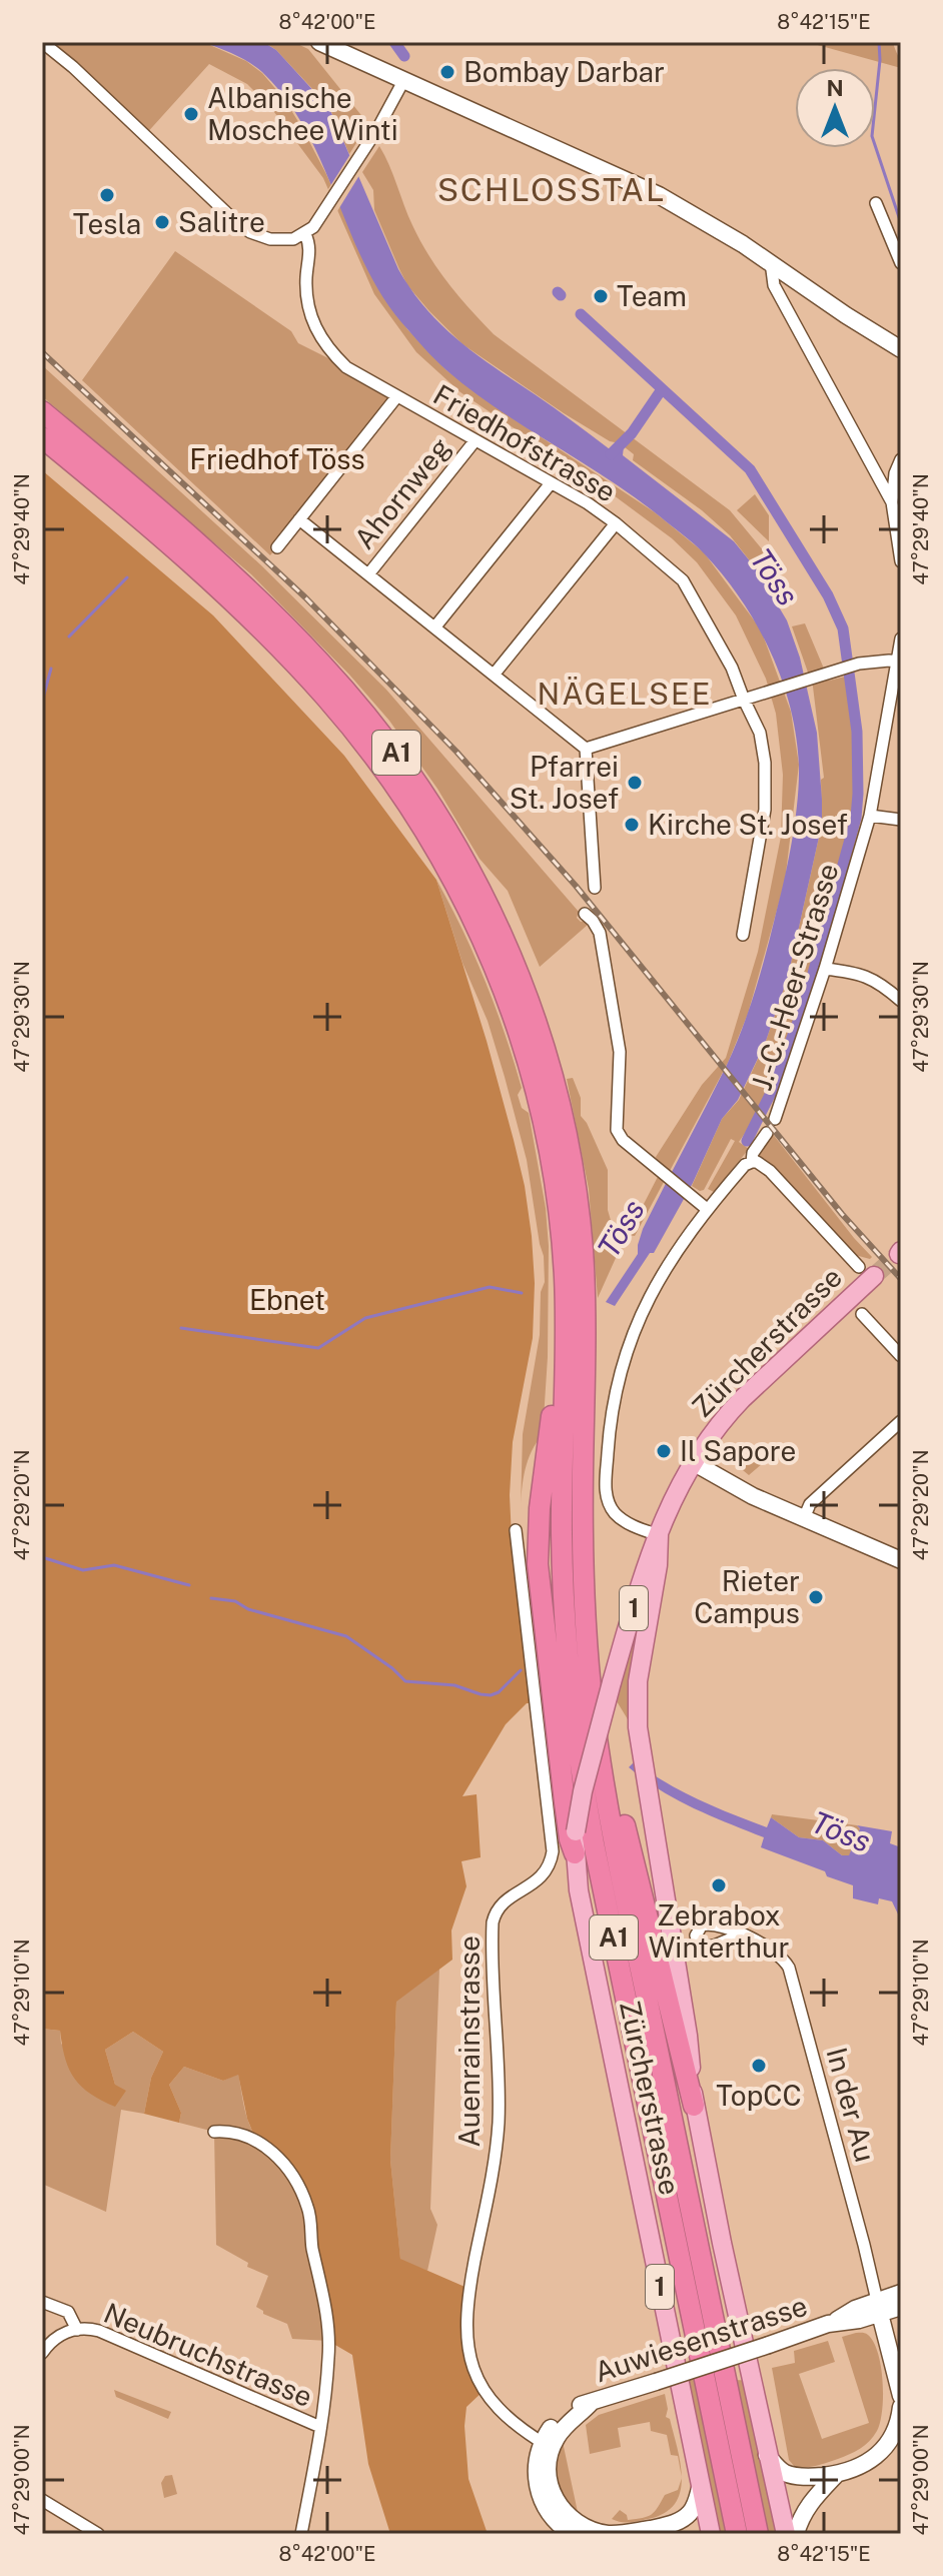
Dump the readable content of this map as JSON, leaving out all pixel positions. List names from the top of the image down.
{
  "streets": {
    "highway": ["A1"],
    "main road": ["Zürcherstrasse", "1", "Auwiesenstrasse"],
    "street": [
      "Friedhofstrasse",
      "Ahornweg",
      "J.-C.-Heer-Strasse",
      "Auenrainstrasse",
      "In der Au",
      "Neubruchstrasse"
    ]
  },
  "crossings": [
    ["Friedhofstrasse", "Ahornweg"],
    ["A1", "Zürcherstrasse"],
    ["J.-C.-Heer-Strasse", "Zürcherstrasse"],
    ["Auenrainstrasse", "Auwiesenstrasse"],
    ["In der Au", "Auwiesenstrasse"]
  ],
  "districts": ["SCHLOSSTAL", "NÄGELSEE"],
  "water": ["Töss"],
  "parks": ["Friedhof Töss", "Ebnet"],
  "places": [
    "Bombay Darbar",
    "Albanische Moschee Winti",
    "Tesla",
    "Salitre",
    "Team",
    "Pfarrei St. Josef",
    "Kirche St. Josef",
    "Il Sapore",
    "Rieter Campus",
    "Zebrabox Winterthur",
    "TopCC"
  ],
  "north": "top",
  "coordinates": [
    "8°42'00\"E",
    "8°42'15\"E",
    "47°29'40\"N",
    "47°29'30\"N",
    "47°29'20\"N",
    "47°29'10\"N",
    "47°29'00\"N"
  ]
}
